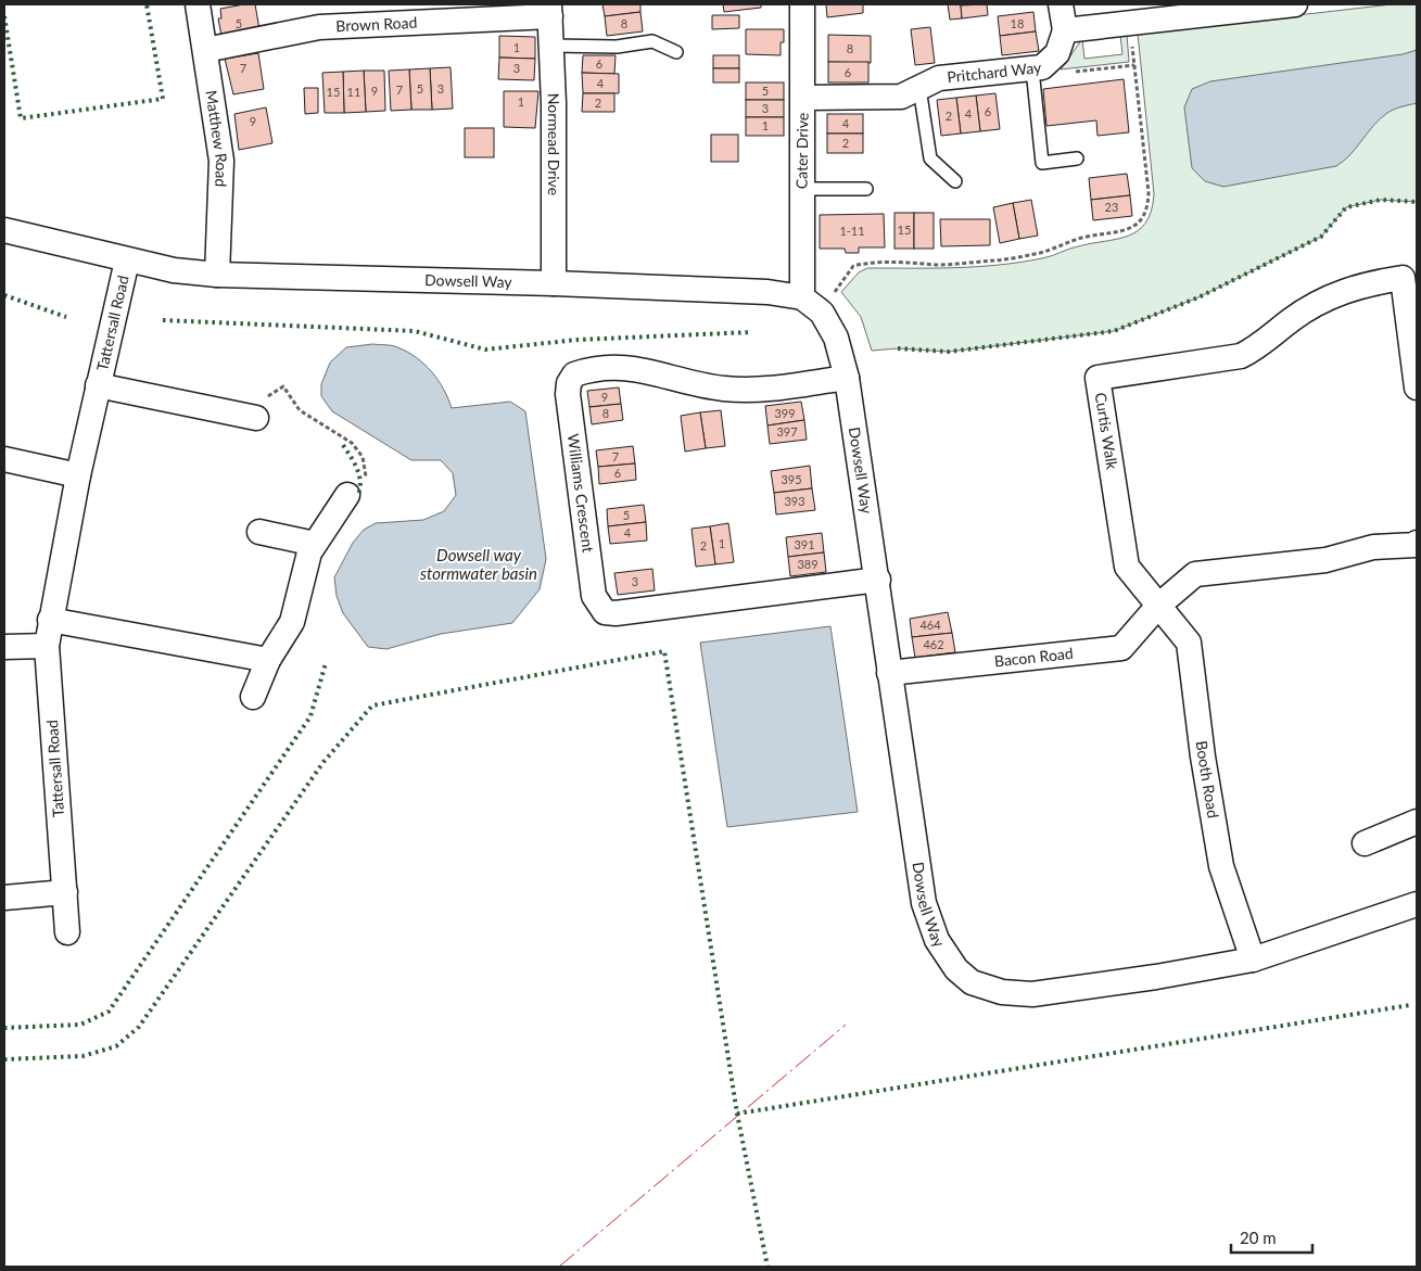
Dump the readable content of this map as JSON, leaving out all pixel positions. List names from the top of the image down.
{
  "streets": {
    "street": [
      "Brown Road",
      "Pritchard Way",
      "Matthew Road",
      "Normead Drive",
      "Cater Drive",
      "Dowsell Way",
      "Tattersall Road",
      "Curtis Walk",
      "Williams Crescent",
      "Bacon Road",
      "Booth Road"
    ]
  },
  "crossings": [
    ["Brown Road", "Matthew Road"],
    ["Brown Road", "Normead Drive"],
    ["Pritchard Way", "Cater Drive"],
    ["Matthew Road", "Dowsell Way"],
    ["Normead Drive", "Dowsell Way"],
    ["Cater Drive", "Dowsell Way"],
    ["Dowsell Way", "Tattersall Road"],
    ["Dowsell Way", "Williams Crescent"],
    ["Dowsell Way", "Bacon Road"],
    ["Dowsell Way", "Booth Road"],
    ["Curtis Walk", "Bacon Road"],
    ["Curtis Walk", "Booth Road"],
    ["Bacon Road", "Booth Road"]
  ],
  "water": ["Dowsell way stormwater basin"],
  "house_numbers": [
    "5",
    "8",
    "18",
    "1",
    "8",
    "6",
    "7",
    "3",
    "6",
    "4",
    "5",
    "3",
    "7",
    "9",
    "5",
    "15",
    "11",
    "1",
    "2",
    "3",
    "6",
    "4",
    "2",
    "9",
    "4",
    "1",
    "2",
    "23",
    "15",
    "1-11",
    "9",
    "8",
    "399",
    "397",
    "7",
    "6",
    "395",
    "393",
    "5",
    "4",
    "1",
    "391",
    "2",
    "389",
    "3",
    "464",
    "462"
  ],
  "scale_bar": "20 m"
}
